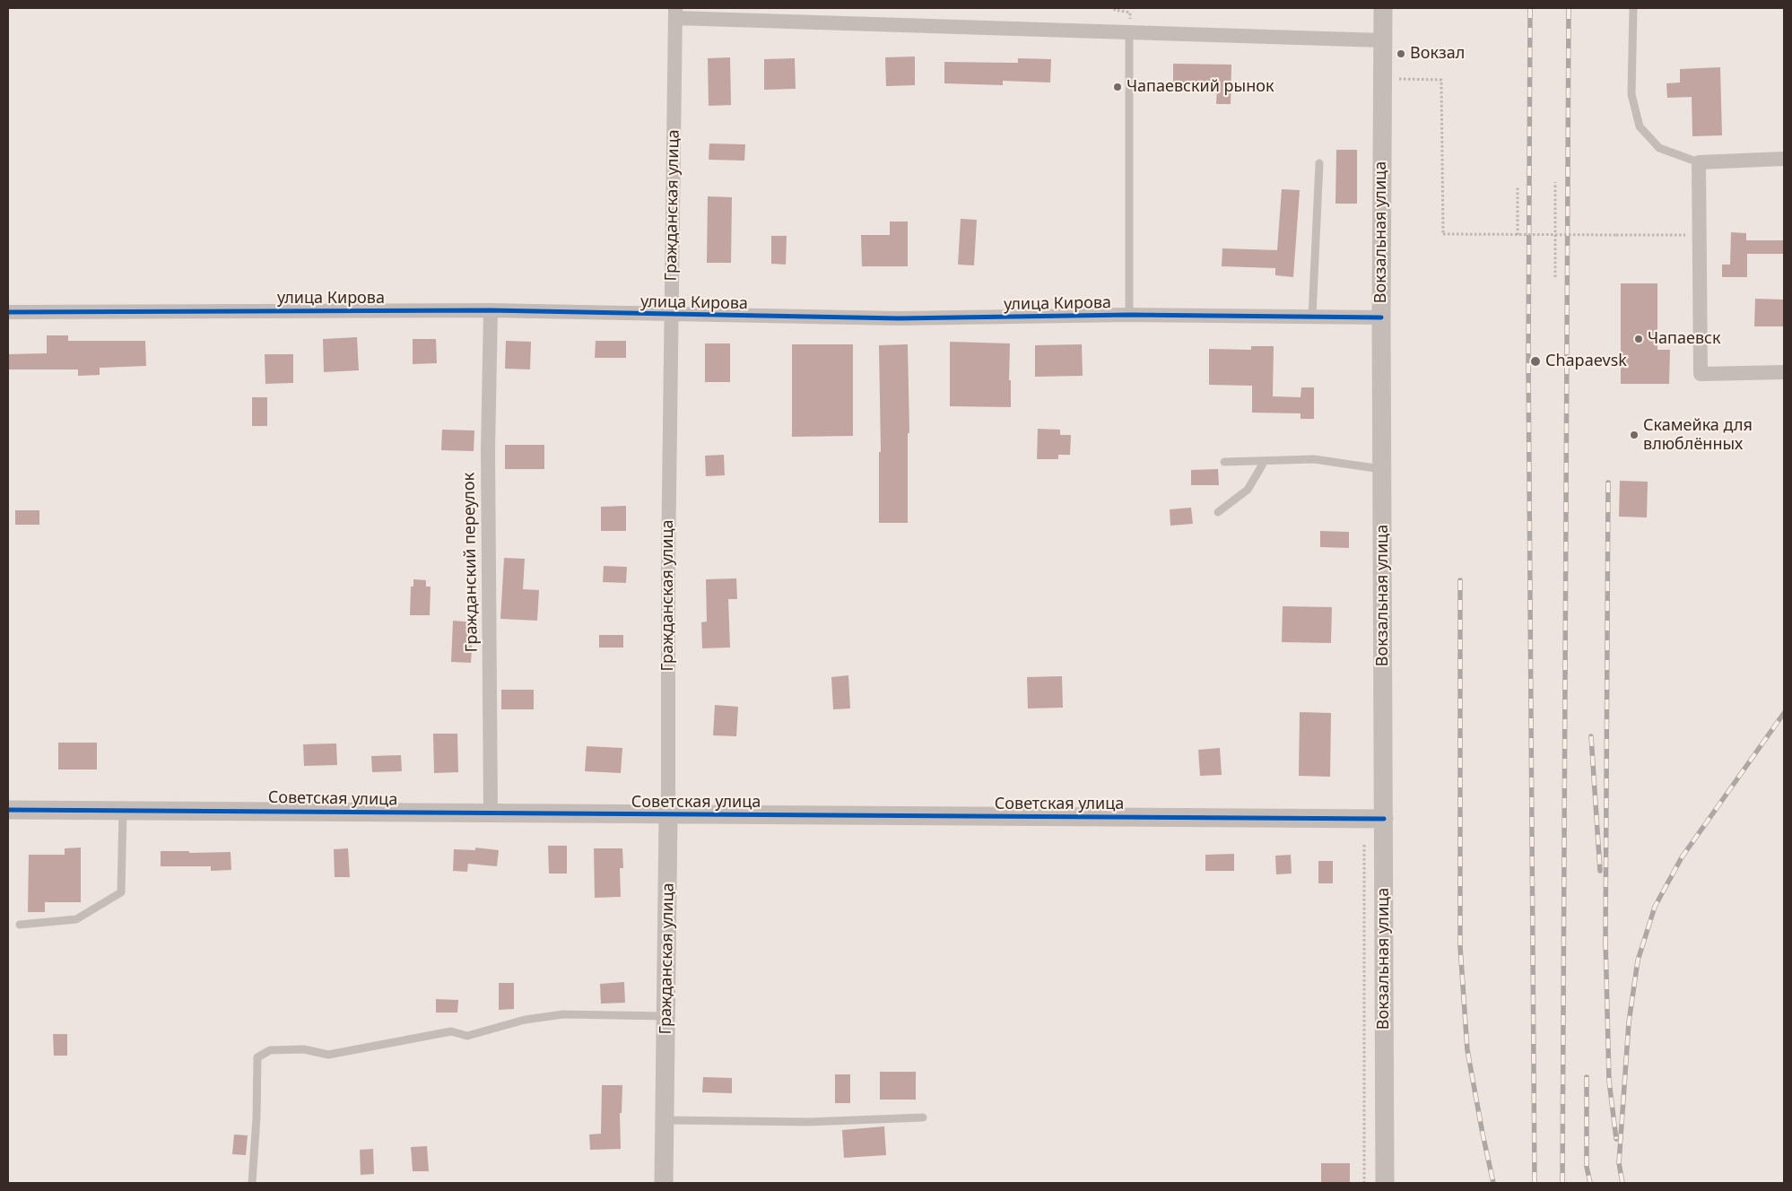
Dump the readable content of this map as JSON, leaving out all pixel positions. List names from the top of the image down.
{
  "streets": {
    "street": [
      "Гражданская улица",
      "Вокзальная улица",
      "улица Кирова",
      "Гражданский переулок",
      "Советская улица"
    ]
  },
  "crossings": [
    ["Гражданская улица", "улица Кирова"],
    ["Гражданская улица", "Советская улица"],
    ["Вокзальная улица", "улица Кирова"],
    ["Вокзальная улица", "Советская улица"],
    ["улица Кирова", "Гражданский переулок"],
    ["Гражданский переулок", "Советская улица"]
  ],
  "places": [
    "Вокзал",
    "Чапаевский рынок",
    "Чапаевск",
    "Chapaevsk",
    "Скамейка для влюблённых"
  ]
}
